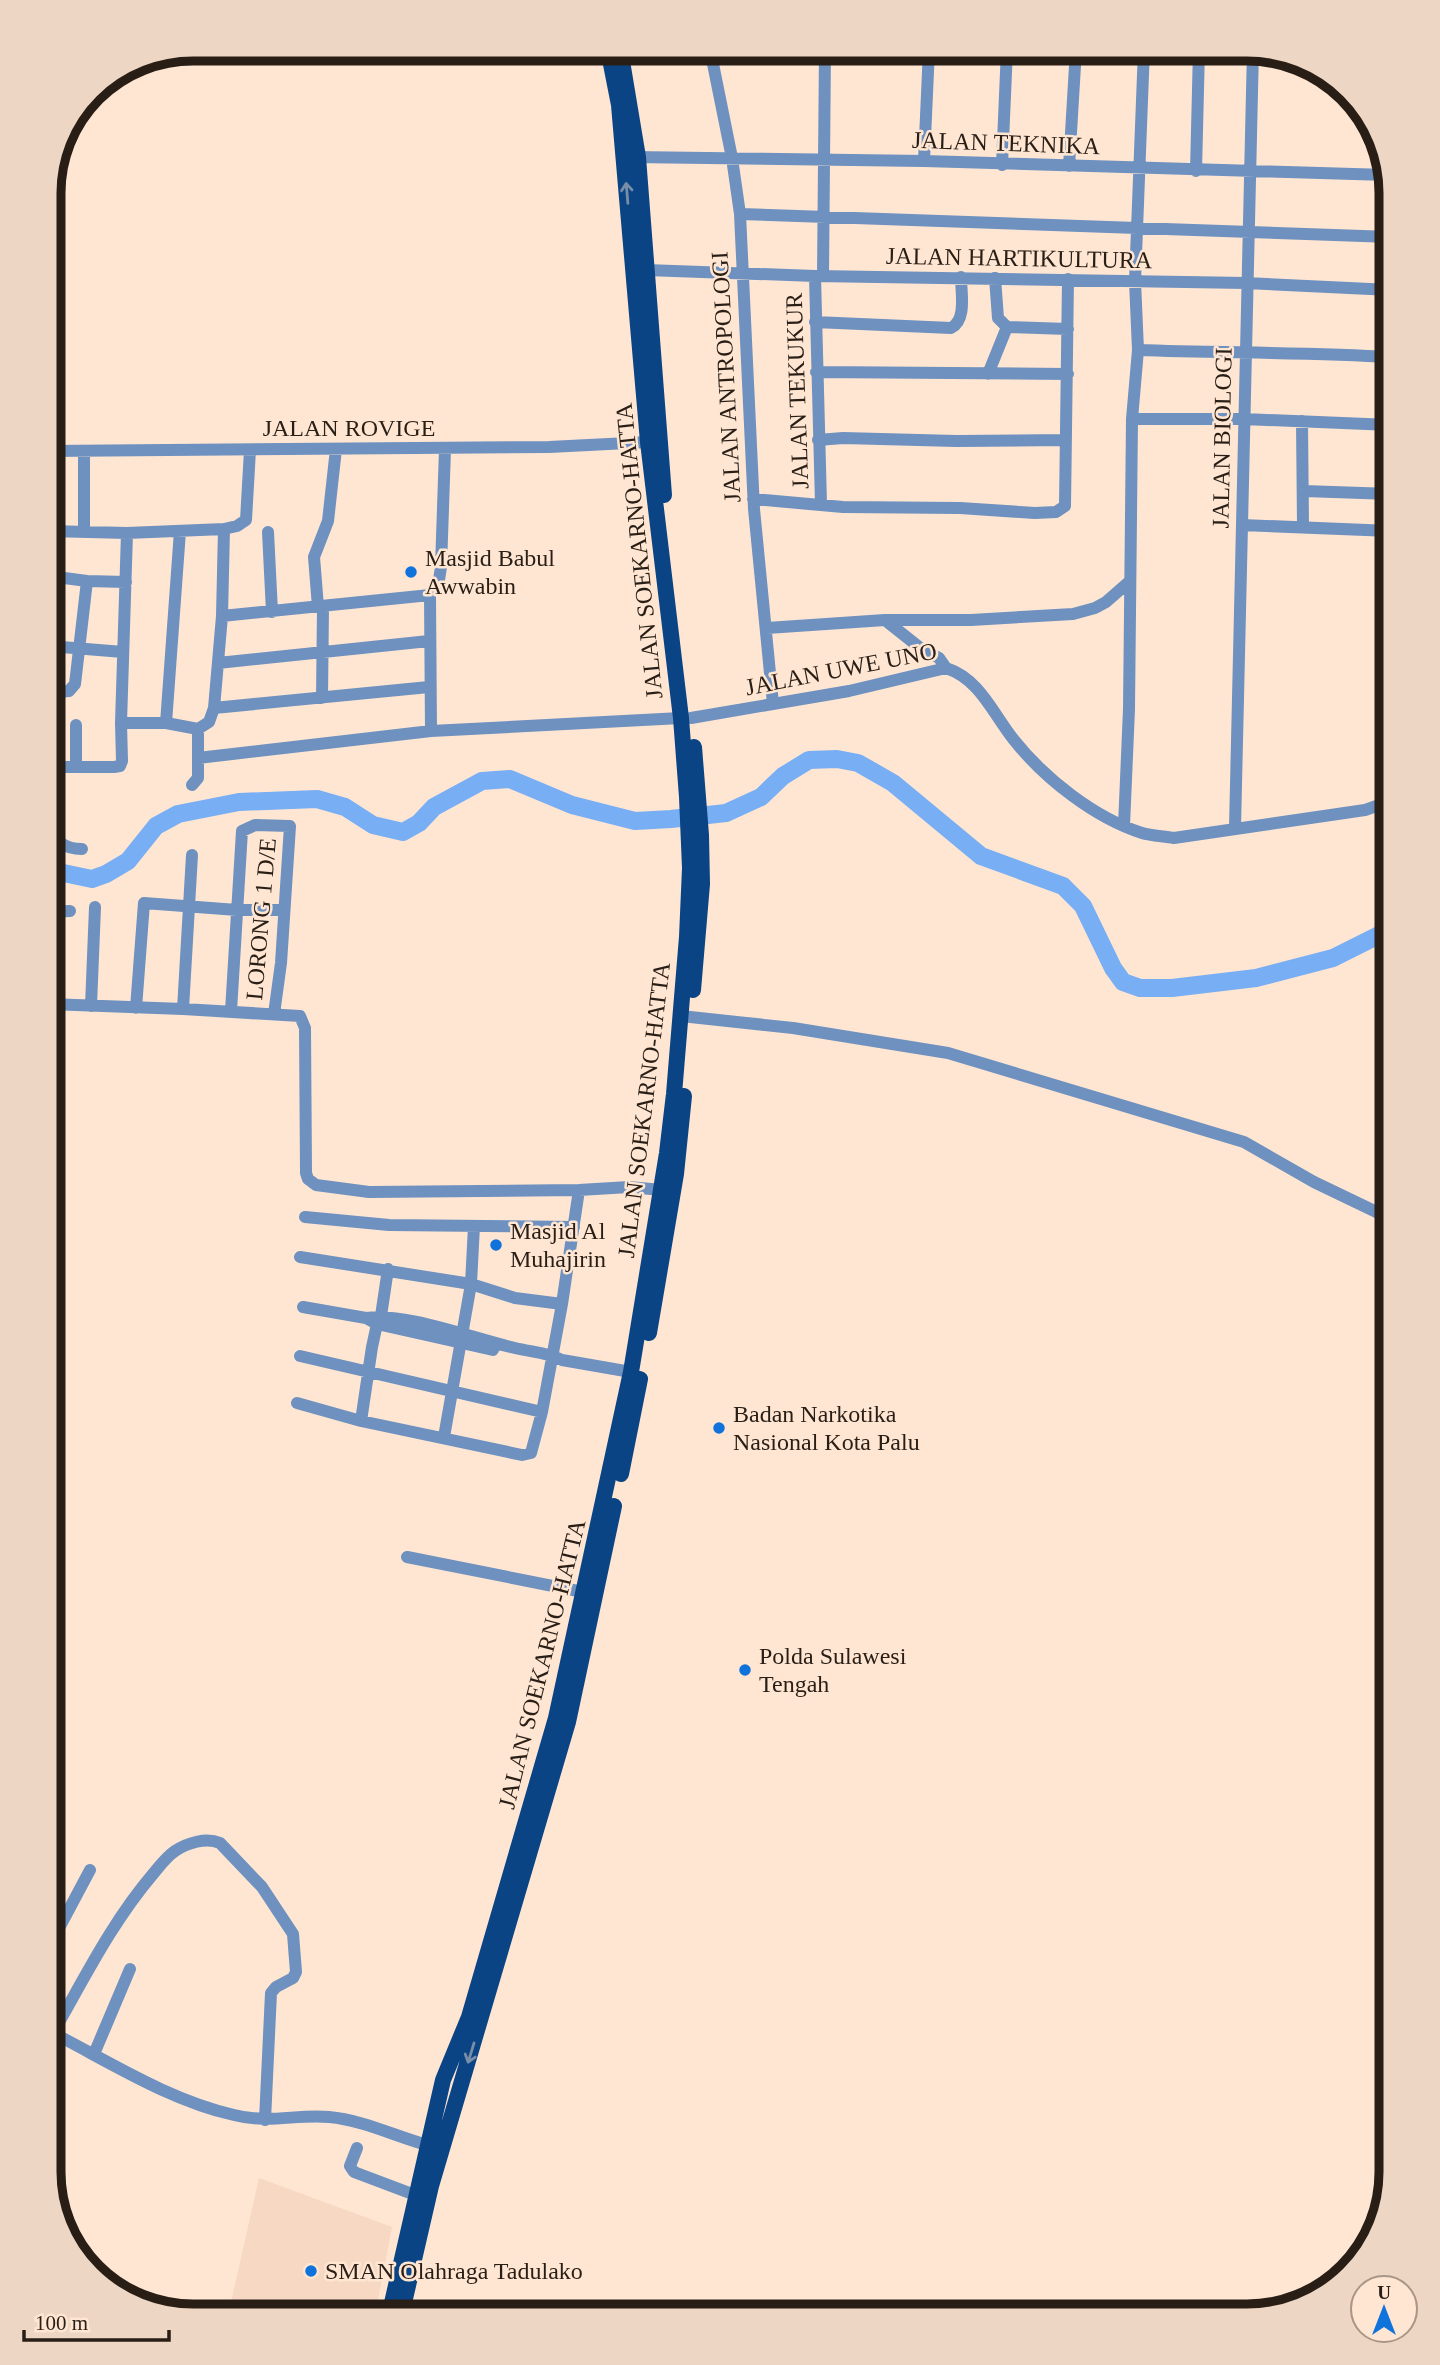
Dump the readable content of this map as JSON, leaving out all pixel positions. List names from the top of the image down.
{
  "streets": {
    "main road": ["JALAN SOEKARNO-HATTA"],
    "street": [
      "JALAN TEKNIKA",
      "JALAN HARTIKULTURA",
      "JALAN ANTROPOLOGI",
      "JALAN TEKUKUR",
      "JALAN ROVIGE",
      "JALAN BIOLOGI",
      "JALAN UWE UNO",
      "LORONG 1 D/E"
    ]
  },
  "crossings": [
    ["JALAN TEKNIKA", "JALAN ANTROPOLOGI"],
    ["JALAN TEKNIKA", "JALAN TEKUKUR"],
    ["JALAN TEKNIKA", "JALAN BIOLOGI"],
    ["JALAN TEKNIKA", "JALAN SOEKARNO-HATTA"],
    ["JALAN HARTIKULTURA", "JALAN ANTROPOLOGI"],
    ["JALAN HARTIKULTURA", "JALAN TEKUKUR"],
    ["JALAN HARTIKULTURA", "JALAN BIOLOGI"],
    ["JALAN HARTIKULTURA", "JALAN SOEKARNO-HATTA"],
    ["JALAN ANTROPOLOGI", "JALAN UWE UNO"],
    ["JALAN ROVIGE", "JALAN SOEKARNO-HATTA"],
    ["JALAN BIOLOGI", "JALAN UWE UNO"],
    ["JALAN SOEKARNO-HATTA", "JALAN UWE UNO"]
  ],
  "places": [
    "Masjid Babul Awwabin",
    "Masjid Al Muhajirin",
    "Badan Narkotika Nasional Kota Palu",
    "Polda Sulawesi Tengah",
    "SMAN Olahraga Tadulako"
  ],
  "scale_bar": "100 m",
  "north": "top"
}
